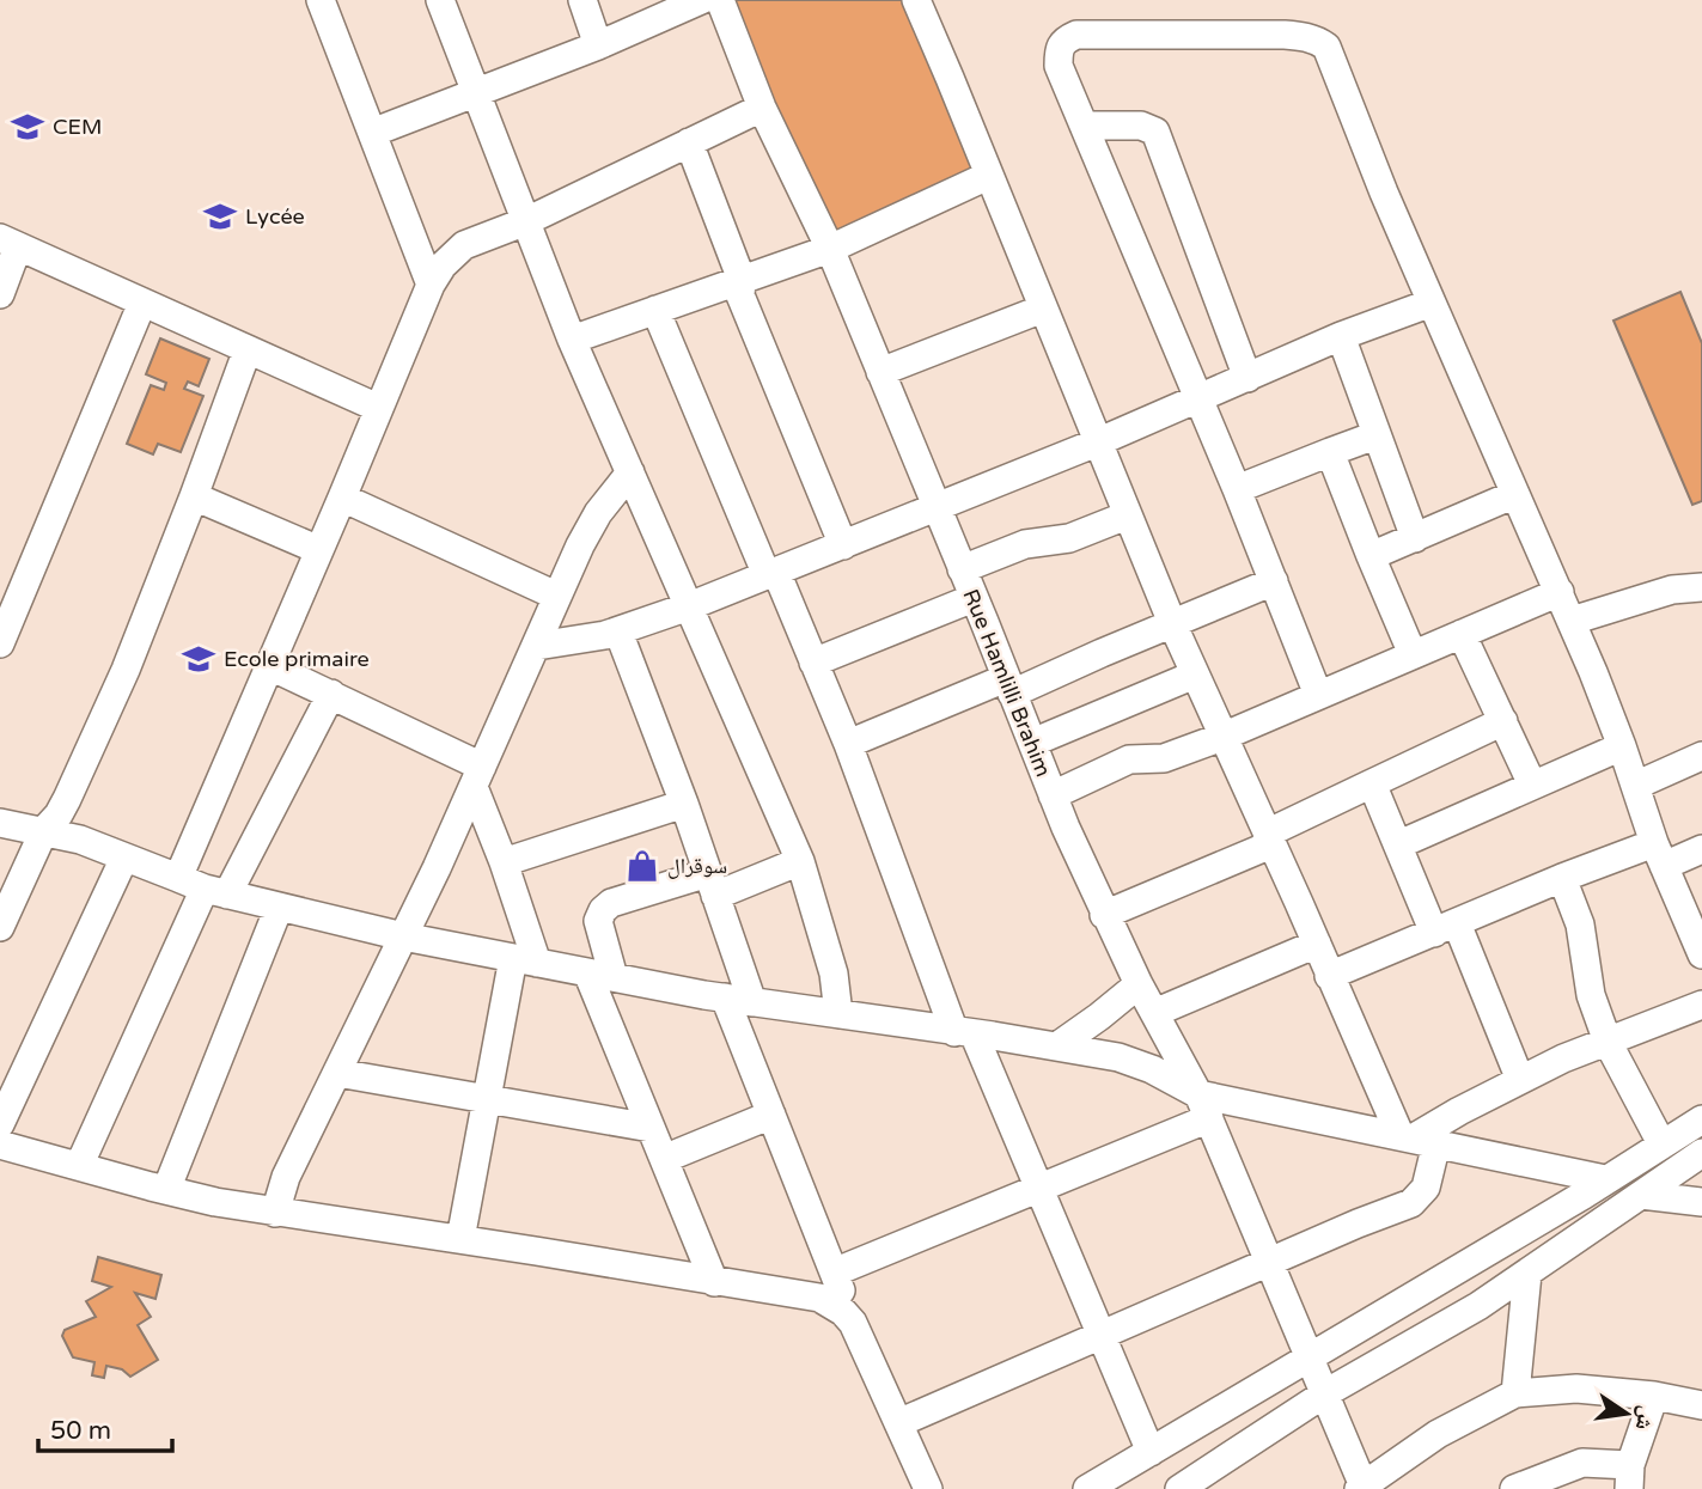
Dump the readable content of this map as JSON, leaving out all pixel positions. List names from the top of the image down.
{
  "streets": {
    "street": ["Rue Hamlilli Brahim"]
  },
  "places": {
    "school or university": ["CEM", "Lycée", "Ecole primaire"],
    "shop": ["سوقرال"]
  },
  "scale_bar": "50 m",
  "north": "right"
}
